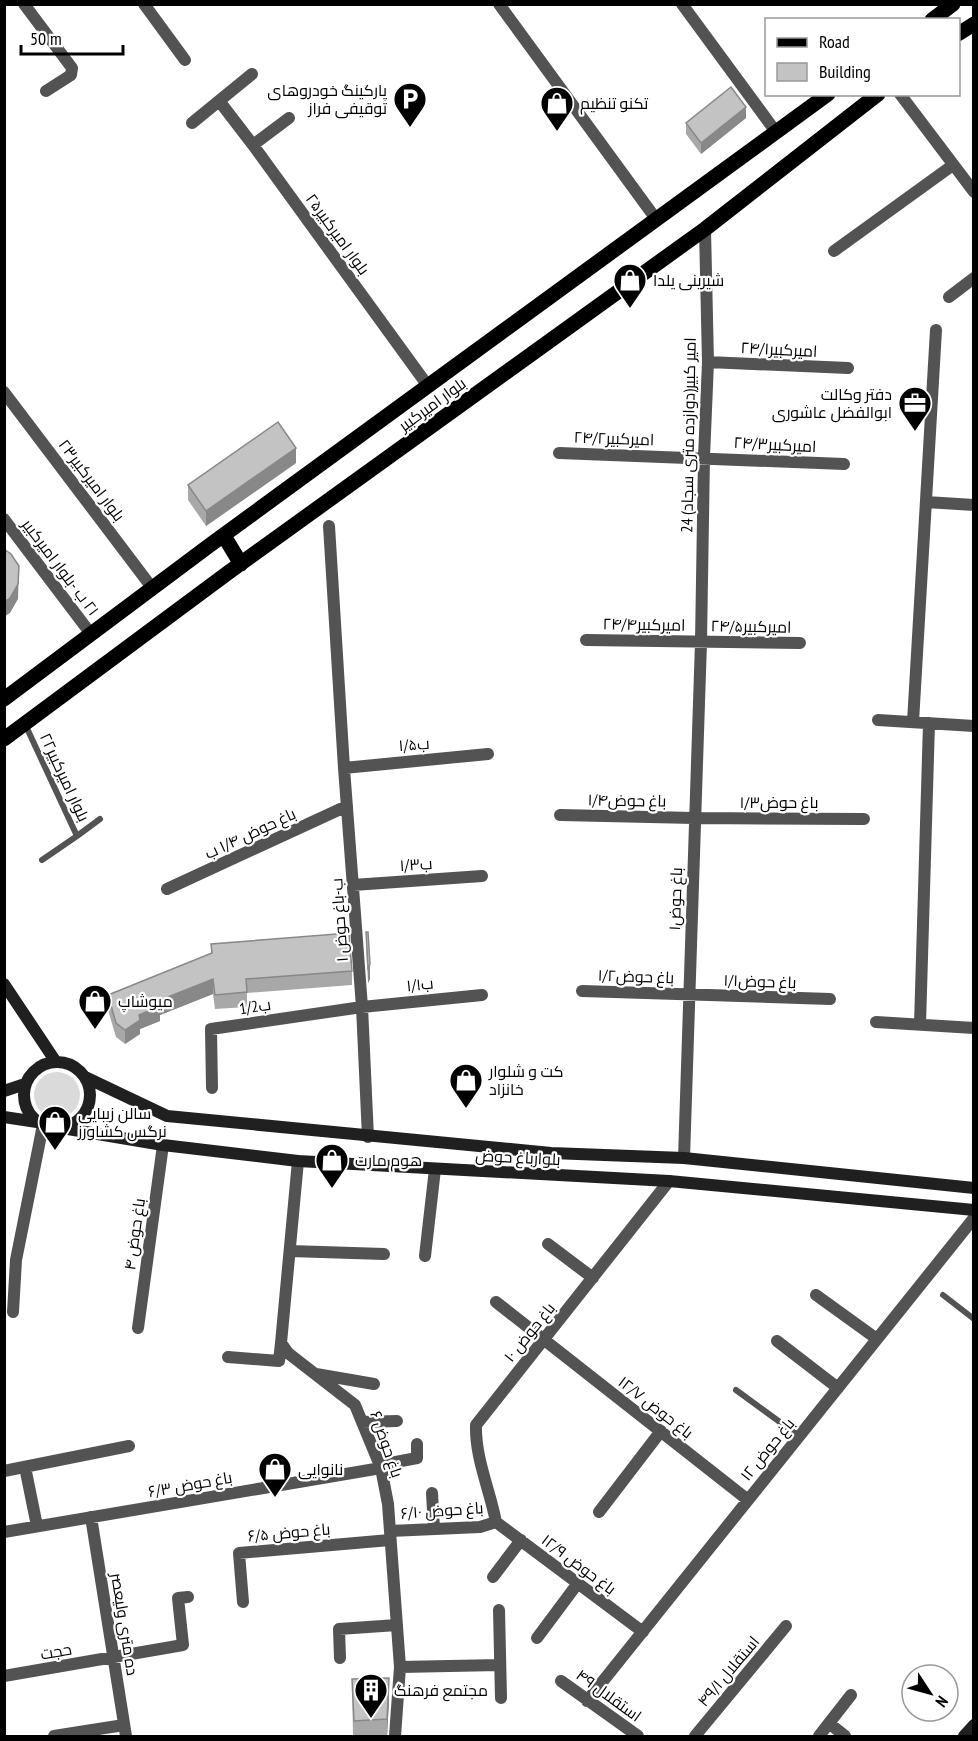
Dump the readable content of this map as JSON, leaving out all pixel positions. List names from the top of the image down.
{
  "streets": {
    "main road": ["بلوار امیرکبیر", "بلوارباغ حوض"],
    "street": [
      "بلوار امیرکبیر۲۵",
      "امیرکبیر۲۴/۱",
      "24 امیر کبیر(دوازده متری سجاد)",
      "امیرکبیر۲۴/۲",
      "امیرکبیر۲۴/۳",
      "۲۳بلوار امیرکبیر",
      "٢١ ب -بلوار امیرکبیر",
      "امیرکبیر۲۴/۴",
      "امیرکبیر۲۴/۵",
      "ب۱/۵",
      "باغ حوض۱/۴",
      "باغ حوض۱/۳",
      "باغ حوض ۱/۴ ب",
      "ب۱/۳",
      "باغ حوض۱",
      "۱ ب-باغ حوض",
      "باغ حوض۱/۲",
      "باغ حوض۱/۱",
      "ب۱/۱",
      "1/2ب",
      "۴ باغ حوض",
      "۱۰ باغ حوض",
      "۱۲/۷ باغ حوض",
      "۶ باغ حوض",
      "۱۲ باغ حوض",
      "۶/۳ باغ حوض",
      "۶/۱۰ باغ حوض",
      "۶/۵ باغ حوض",
      "۱۲/۹ باغ حوض",
      "ده متری ولیعصر",
      "حجت",
      "۴۹/۱ استقلال",
      "۴۹ استقلال"
    ],
    "lane": ["بلوار امیرکبیر۲۲"]
  },
  "crossings": [
    ["بلوار امیرکبیر۲۵", "بلوار امیرکبیر"],
    ["امیرکبیر۲۴/۱", "24 امیر کبیر(دوازده متری سجاد)"],
    ["بلوار امیرکبیر", "24 امیر کبیر(دوازده متری سجاد)"],
    ["بلوار امیرکبیر", "۲۳بلوار امیرکبیر"],
    ["بلوار امیرکبیر", "٢١ ب -بلوار امیرکبیر"],
    ["بلوار امیرکبیر", "بلوار امیرکبیر۲۲"],
    ["24 امیر کبیر(دوازده متری سجاد)", "امیرکبیر۲۴/۲"],
    ["24 امیر کبیر(دوازده متری سجاد)", "امیرکبیر۲۴/۳"],
    ["24 امیر کبیر(دوازده متری سجاد)", "امیرکبیر۲۴/۴"],
    ["24 امیر کبیر(دوازده متری سجاد)", "امیرکبیر۲۴/۵"],
    ["24 امیر کبیر(دوازده متری سجاد)", "باغ حوض۱"],
    ["امیرکبیر۲۴/۲", "امیرکبیر۲۴/۳"],
    ["امیرکبیر۲۴/۴", "امیرکبیر۲۴/۵"],
    ["امیرکبیر۲۴/۴", "باغ حوض۱"],
    ["امیرکبیر۲۴/۵", "باغ حوض۱"],
    ["ب۱/۵", "۱ ب-باغ حوض"],
    ["باغ حوض۱/۴", "باغ حوض۱/۳"],
    ["باغ حوض۱/۴", "باغ حوض۱"],
    ["باغ حوض۱/۳", "باغ حوض۱"],
    ["باغ حوض ۱/۴ ب", "۱ ب-باغ حوض"],
    ["ب۱/۳", "۱ ب-باغ حوض"],
    ["باغ حوض۱", "باغ حوض۱/۲"],
    ["باغ حوض۱", "باغ حوض۱/۱"],
    ["باغ حوض۱", "بلوارباغ حوض"],
    ["۱ ب-باغ حوض", "ب۱/۱"],
    ["۱ ب-باغ حوض", "1/2ب"],
    ["۱ ب-باغ حوض", "بلوارباغ حوض"],
    ["باغ حوض۱/۲", "باغ حوض۱/۱"],
    ["ب۱/۱", "1/2ب"],
    ["بلوارباغ حوض", "۴ باغ حوض"],
    ["بلوارباغ حوض", "۱۰ باغ حوض"],
    ["۱۰ باغ حوض", "۱۲/۷ باغ حوض"],
    ["۱۰ باغ حوض", "۶/۱۰ باغ حوض"],
    ["۱۰ باغ حوض", "۱۲/۹ باغ حوض"],
    ["۱۲/۷ باغ حوض", "۱۲ باغ حوض"],
    ["۶ باغ حوض", "۶/۳ باغ حوض"],
    ["۶ باغ حوض", "۶/۱۰ باغ حوض"],
    ["۶ باغ حوض", "۶/۵ باغ حوض"],
    ["۱۲ باغ حوض", "۱۲/۹ باغ حوض"],
    ["۱۲ باغ حوض", "۴۹ استقلال"],
    ["۶/۳ باغ حوض", "ده متری ولیعصر"],
    ["۶/۱۰ باغ حوض", "۶/۵ باغ حوض"],
    ["۶/۱۰ باغ حوض", "۱۲/۹ باغ حوض"],
    ["ده متری ولیعصر", "حجت"]
  ],
  "places": {
    "parking": ["پارکینگ خودروهای توقیفی فراز"],
    "shop": [
      "تکنو تنظیم",
      "شیرینی یلدا",
      "میوشاپ",
      "کت و شلوار خانزاد",
      "سالن زیبایی نرگس کشاورز",
      "هوم مارت",
      "نانوایی"
    ],
    "office": ["دفتر وکالت ابوالفضل عاشوری"],
    "building": ["مجتمع فرهنگ"]
  },
  "legend": ["Road", "Building"],
  "scale_bar": "50 m",
  "north": "bottom right"
}
